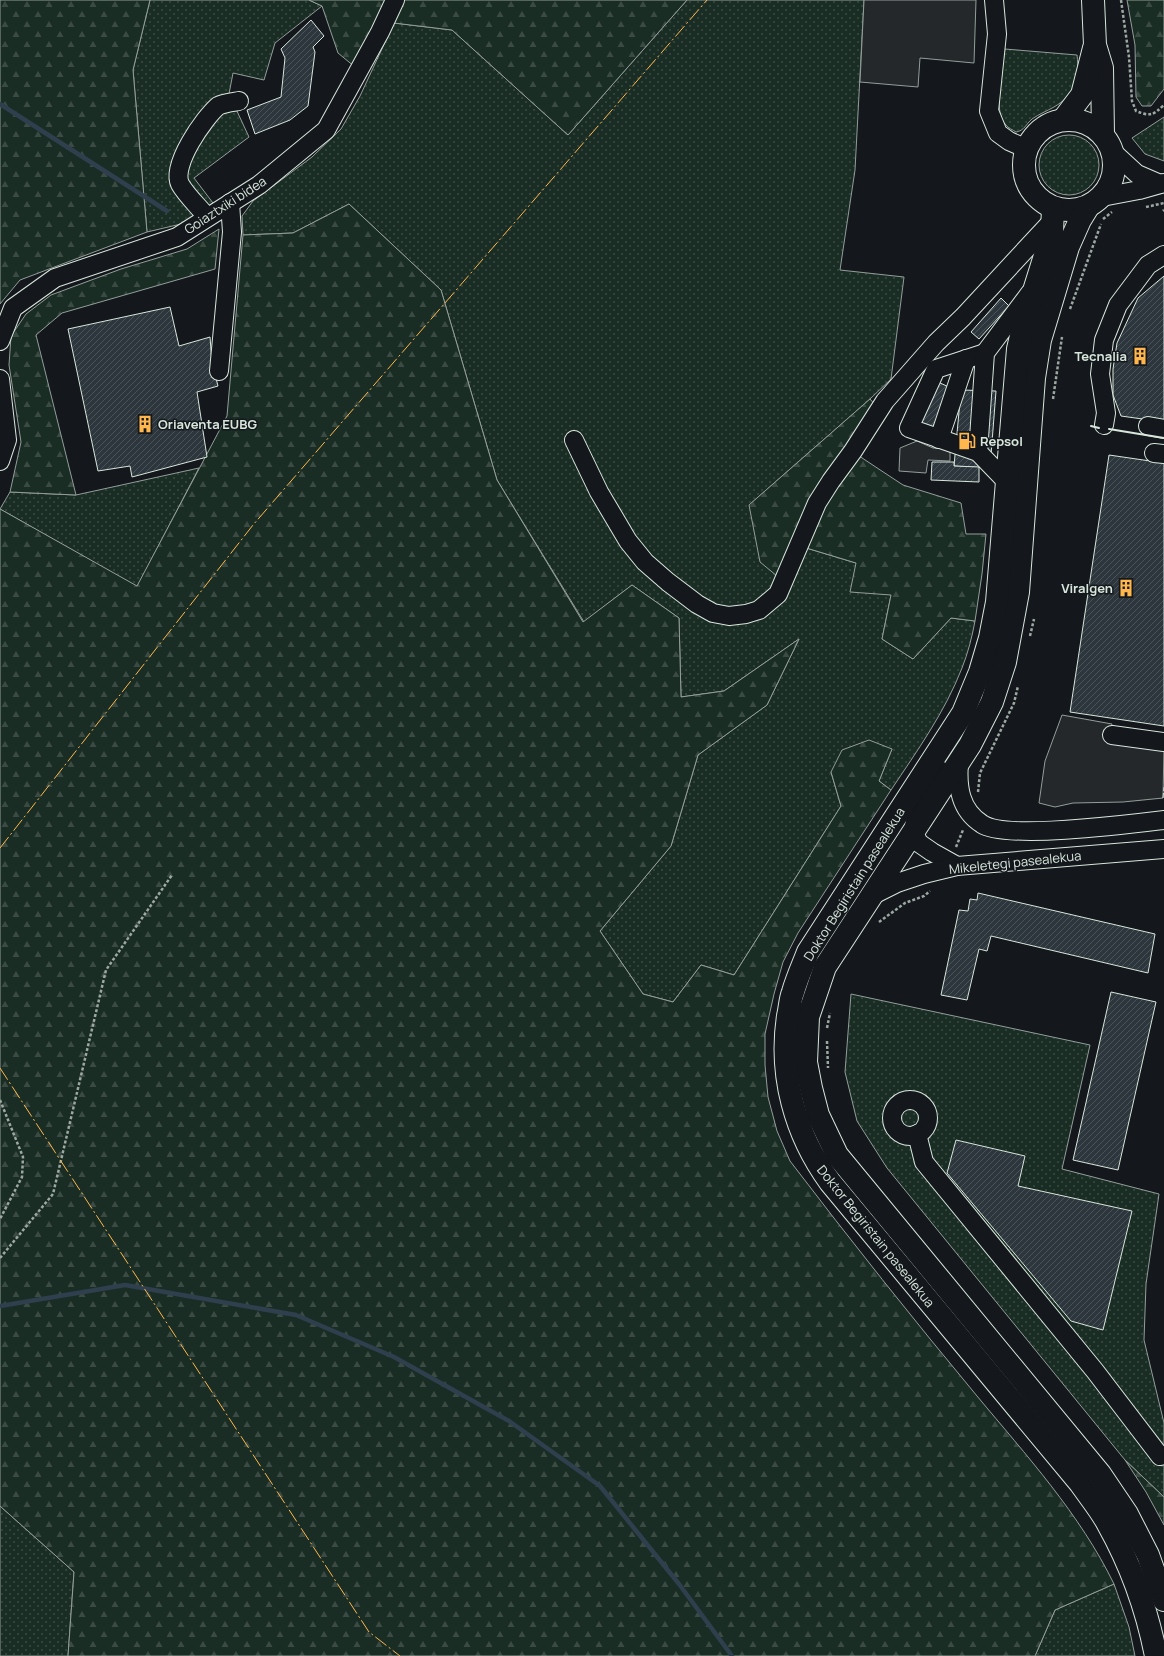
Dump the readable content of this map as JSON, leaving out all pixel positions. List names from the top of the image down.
{
  "streets": {
    "main road": ["Doktor Begiristain pasealekua"],
    "street": ["Goiaztxiki bidea", "Mikeletegi pasealekua"]
  },
  "crossings": [
    ["Mikeletegi pasealekua", "Doktor Begiristain pasealekua"]
  ],
  "places": {
    "building": ["Tecnalia", "Oriaventa EUBG", "Viralgen"],
    "fuel station": ["Repsol"]
  }
}
